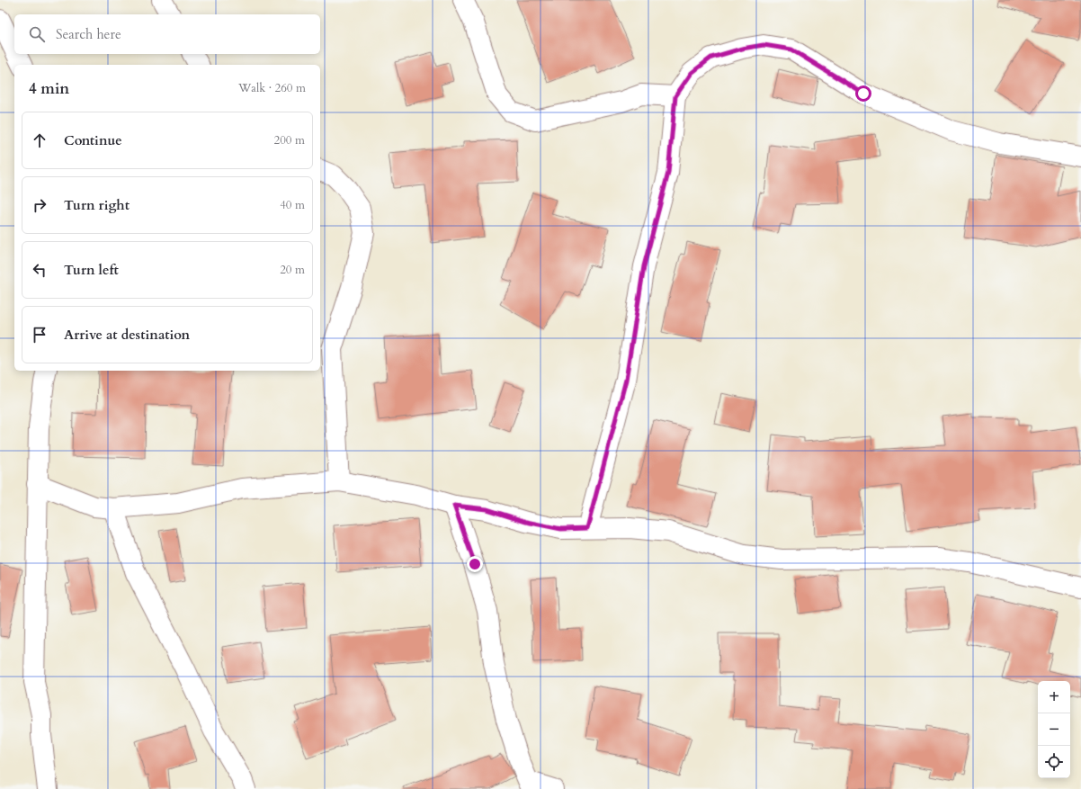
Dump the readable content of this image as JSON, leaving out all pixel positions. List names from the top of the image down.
{
  "page": {
    "search": "Search here",
    "heading": ["4 min", "Walk · 260 m"],
    "list": [
      ["Continue", "200 m"],
      ["Turn right", "40 m"],
      ["Turn left", "20 m"],
      "Arrive at destination"
    ],
    "map_buttons": ["+", "−"]
  }
}
